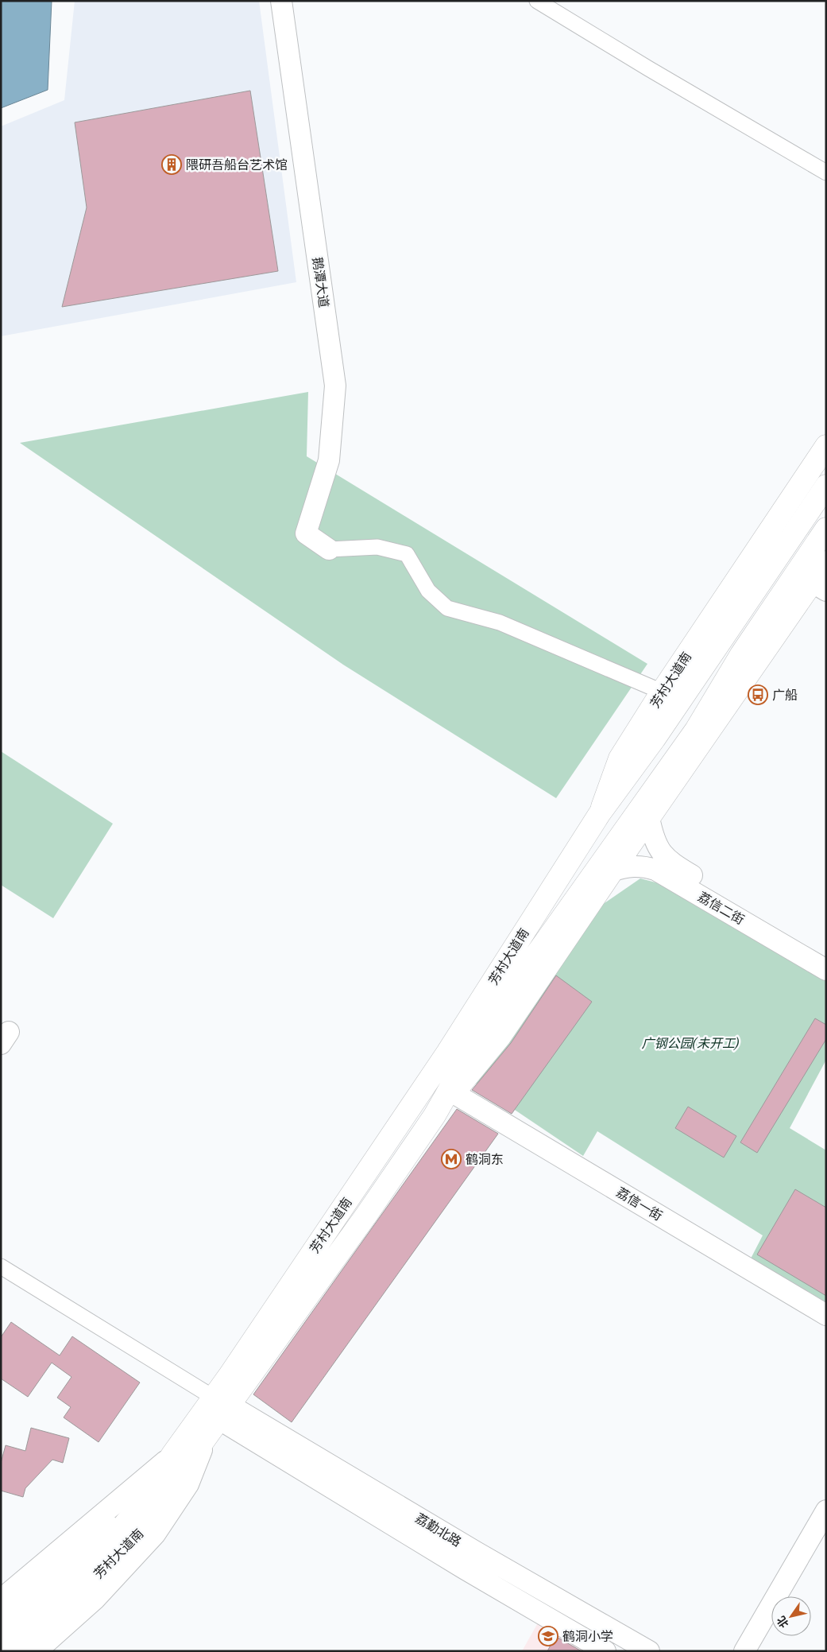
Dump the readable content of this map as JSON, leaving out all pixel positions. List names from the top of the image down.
{
  "streets": {
    "main road": ["芳村大道南"],
    "street": [
      "鹅潭大道",
      "荔信二街",
      "荔信一街",
      "荔勤北路"
    ]
  },
  "crossings": [
    ["芳村大道南", "荔信二街"],
    ["芳村大道南", "荔信一街"],
    ["芳村大道南", "荔勤北路"]
  ],
  "parks": ["广钢公园(未开工)"],
  "places": {
    "building": ["隈研吾船台艺术馆"],
    "bus stop": ["广船"],
    "metro station": ["鹤洞东"],
    "school or university": ["鹤洞小学"]
  },
  "north": "bottom left"
}
